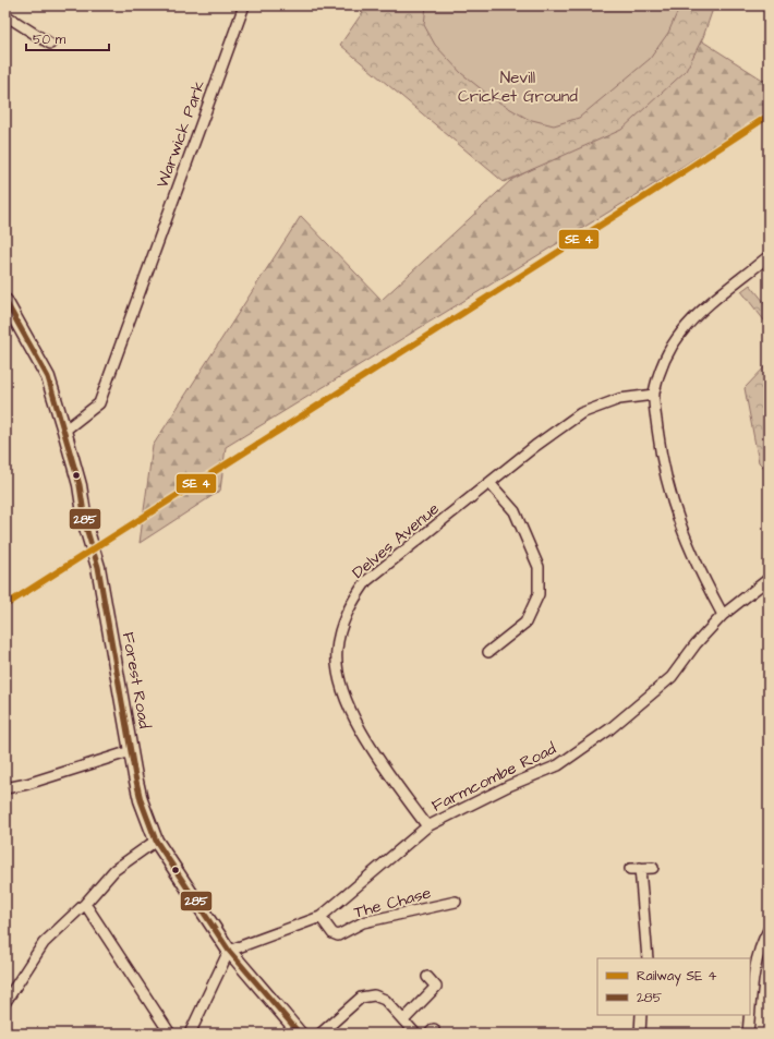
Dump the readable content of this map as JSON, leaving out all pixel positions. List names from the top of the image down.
{
  "streets": {
    "street": [
      "Warwick Park",
      "Delves Avenue",
      "Forest Road",
      "Farmcombe Road",
      "The Chase"
    ]
  },
  "crossings": [
    ["Warwick Park", "Forest Road"],
    ["Delves Avenue", "Farmcombe Road"],
    ["Forest Road", "Farmcombe Road"],
    ["Farmcombe Road", "The Chase"]
  ],
  "parks": ["Nevill Cricket Ground"],
  "lines": ["transit line 285"],
  "legend": ["Railway SE 4", "285"],
  "scale_bar": "50 m"
}
